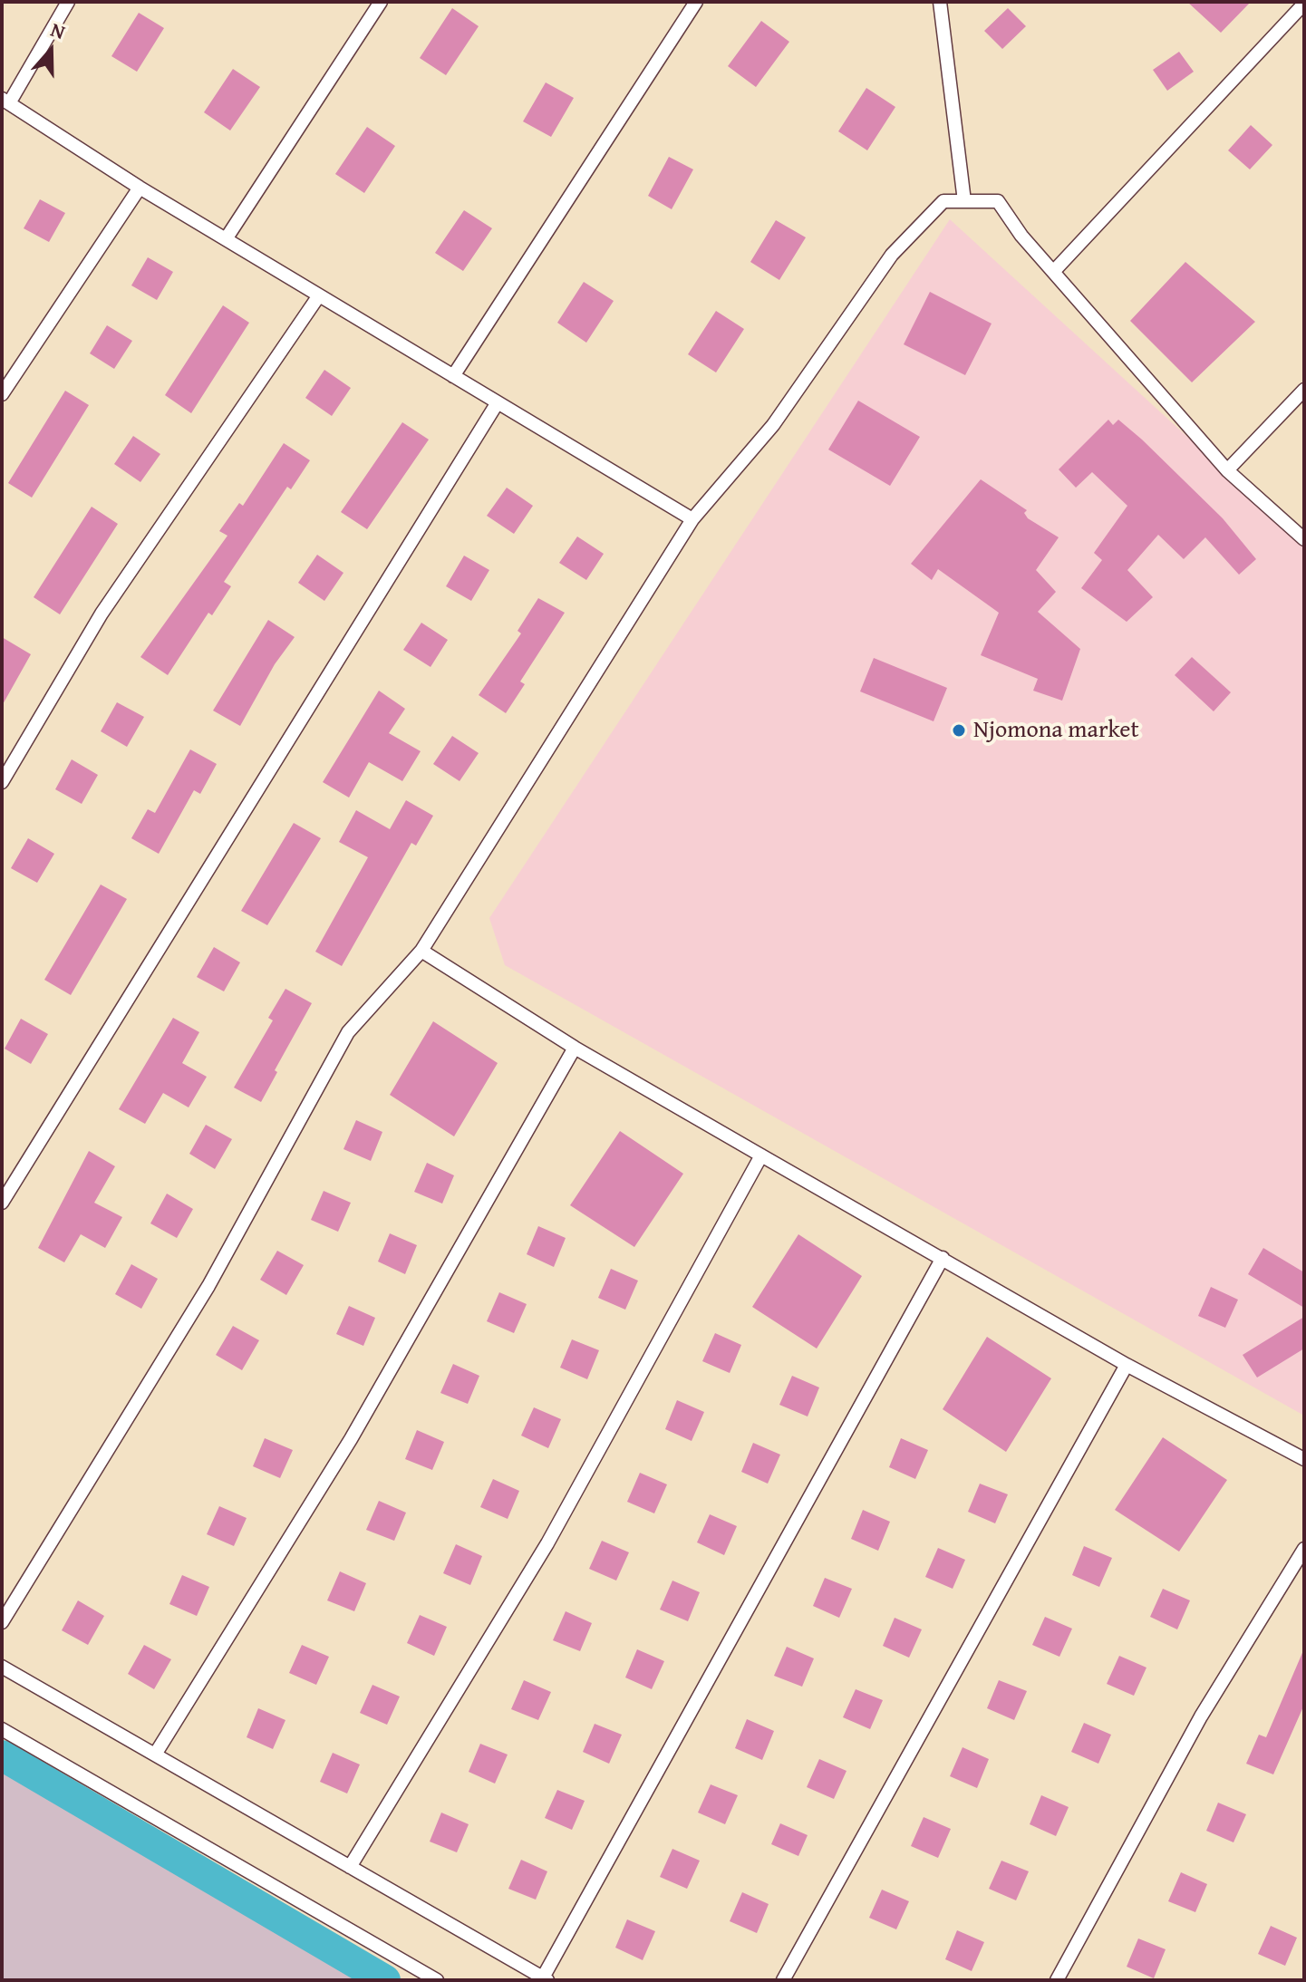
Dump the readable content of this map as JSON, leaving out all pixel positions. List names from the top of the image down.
{
  "places": ["Njomona market"],
  "north": "top"
}
